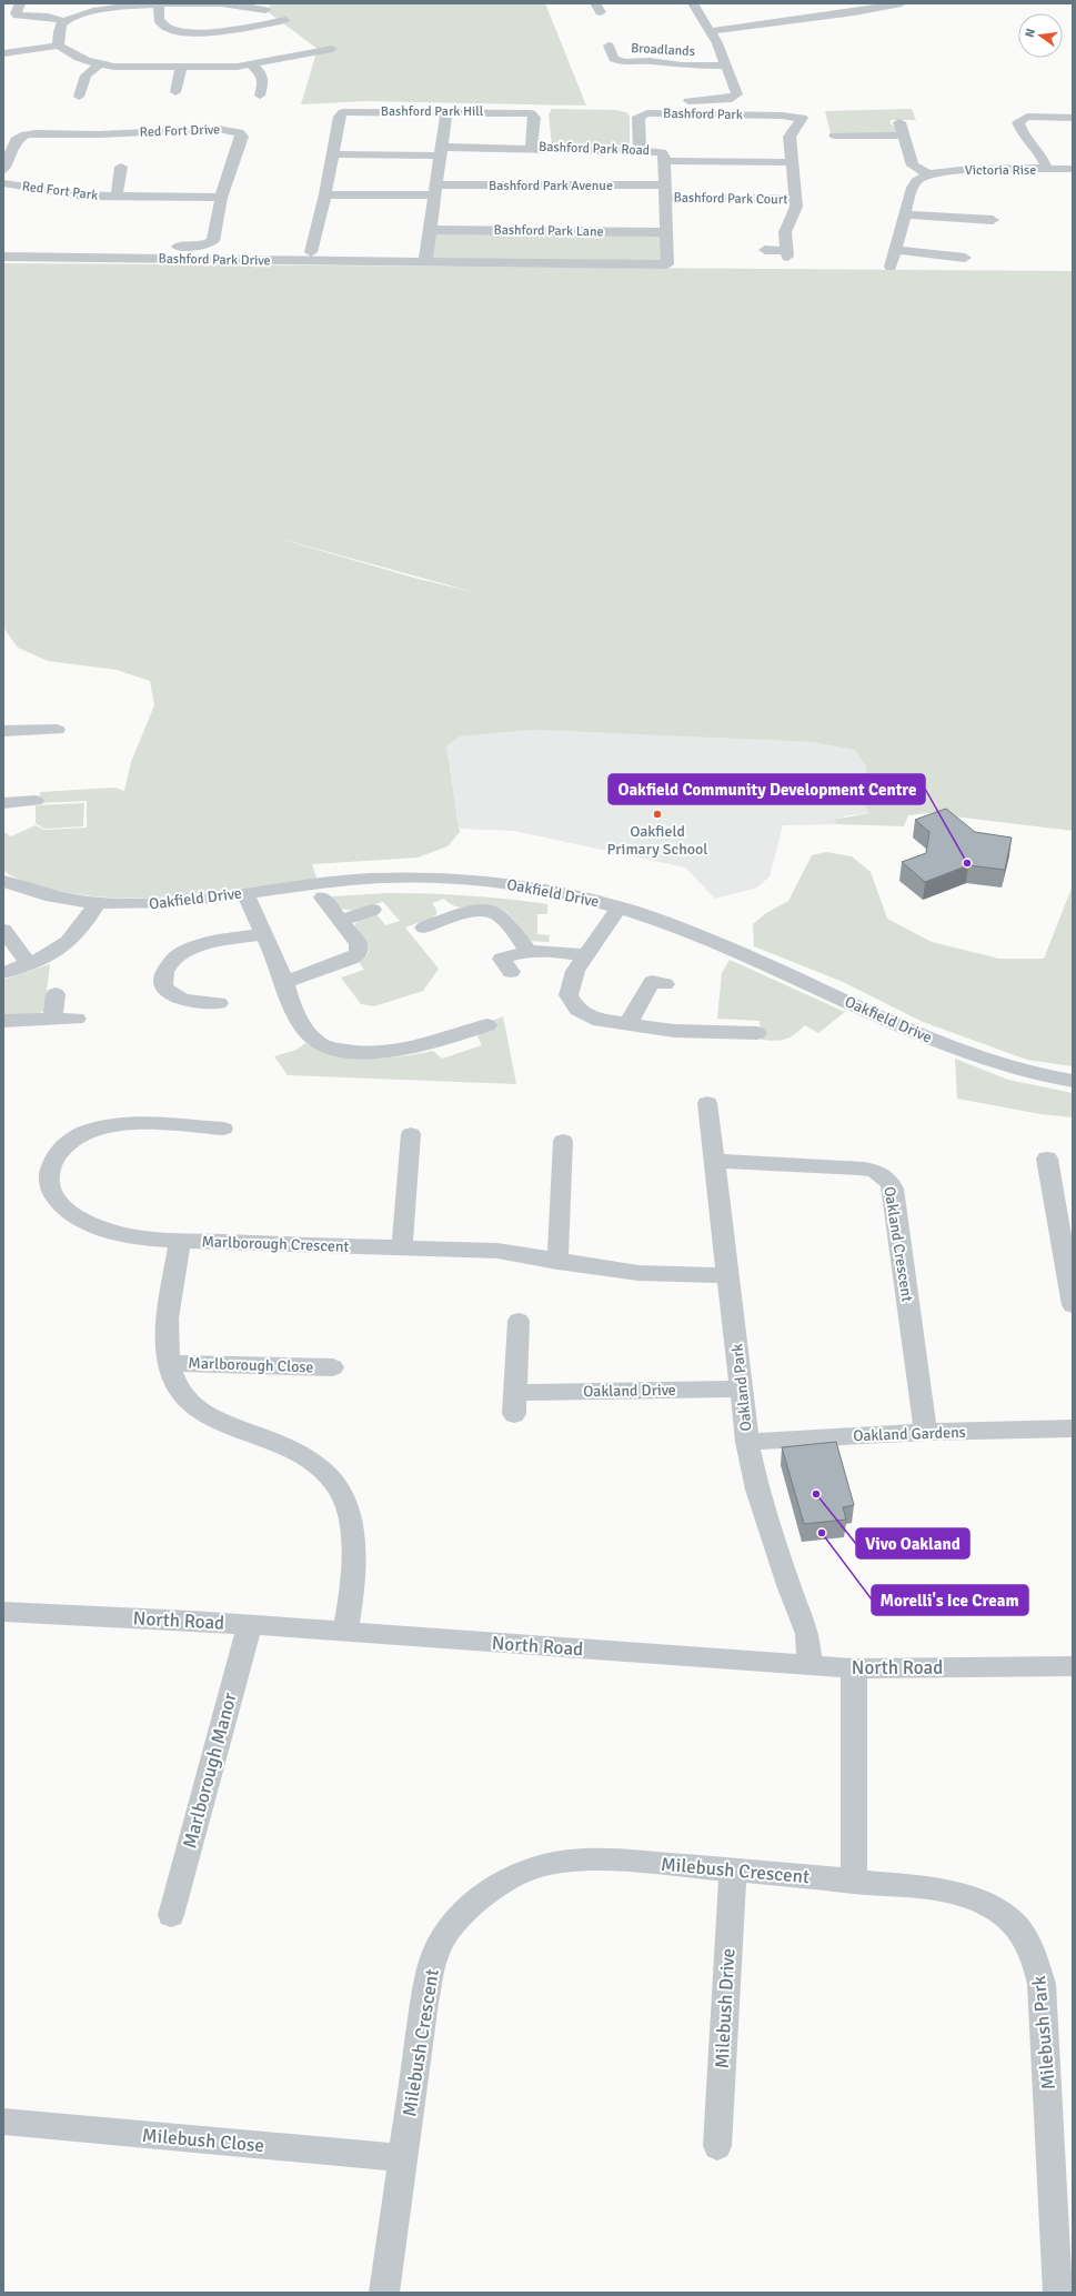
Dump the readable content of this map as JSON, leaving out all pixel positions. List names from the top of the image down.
{
  "streets": {
    "street": [
      "Broadlands",
      "Bashford Park Hill",
      "Bashford Park",
      "Red Fort Drive",
      "Bashford Park Road",
      "Victoria Rise",
      "Bashford Park Avenue",
      "Red Fort Park",
      "Bashford Park Court",
      "Bashford Park Lane",
      "Bashford Park Drive",
      "Oakfield Drive",
      "Marlborough Crescent",
      "Oakland Crescent",
      "Marlborough Close",
      "Oakland Park",
      "Oakland Drive",
      "Oakland Gardens",
      "North Road",
      "Marlborough Manor",
      "Milebush Crescent",
      "Milebush Drive",
      "Milebush Park",
      "Milebush Close"
    ]
  },
  "crossings": [
    ["Bashford Park Hill", "Bashford Park Road"],
    ["Bashford Park", "Bashford Park Road"],
    ["Red Fort Drive", "Red Fort Park"],
    ["Bashford Park Road", "Bashford Park Avenue"],
    ["Bashford Park Road", "Bashford Park Court"],
    ["Bashford Park Road", "Bashford Park Lane"],
    ["Bashford Park Road", "Bashford Park Drive"],
    ["Bashford Park Avenue", "Bashford Park Court"],
    ["Marlborough Crescent", "Oakland Park"],
    ["Oakland Crescent", "Oakland Park"],
    ["Oakland Crescent", "Oakland Gardens"],
    ["Oakland Park", "Oakland Drive"],
    ["Oakland Park", "Oakland Gardens"],
    ["Oakland Park", "North Road"],
    ["North Road", "Marlborough Manor"],
    ["Milebush Crescent", "Milebush Drive"],
    ["Milebush Crescent", "Milebush Park"],
    ["Milebush Crescent", "Milebush Close"]
  ],
  "places": [
    "Oakfield Primary School",
    "Oakfield Community Development Centre",
    "Vivo Oakland",
    "Morelli's Ice Cream"
  ],
  "north": "left"
}
